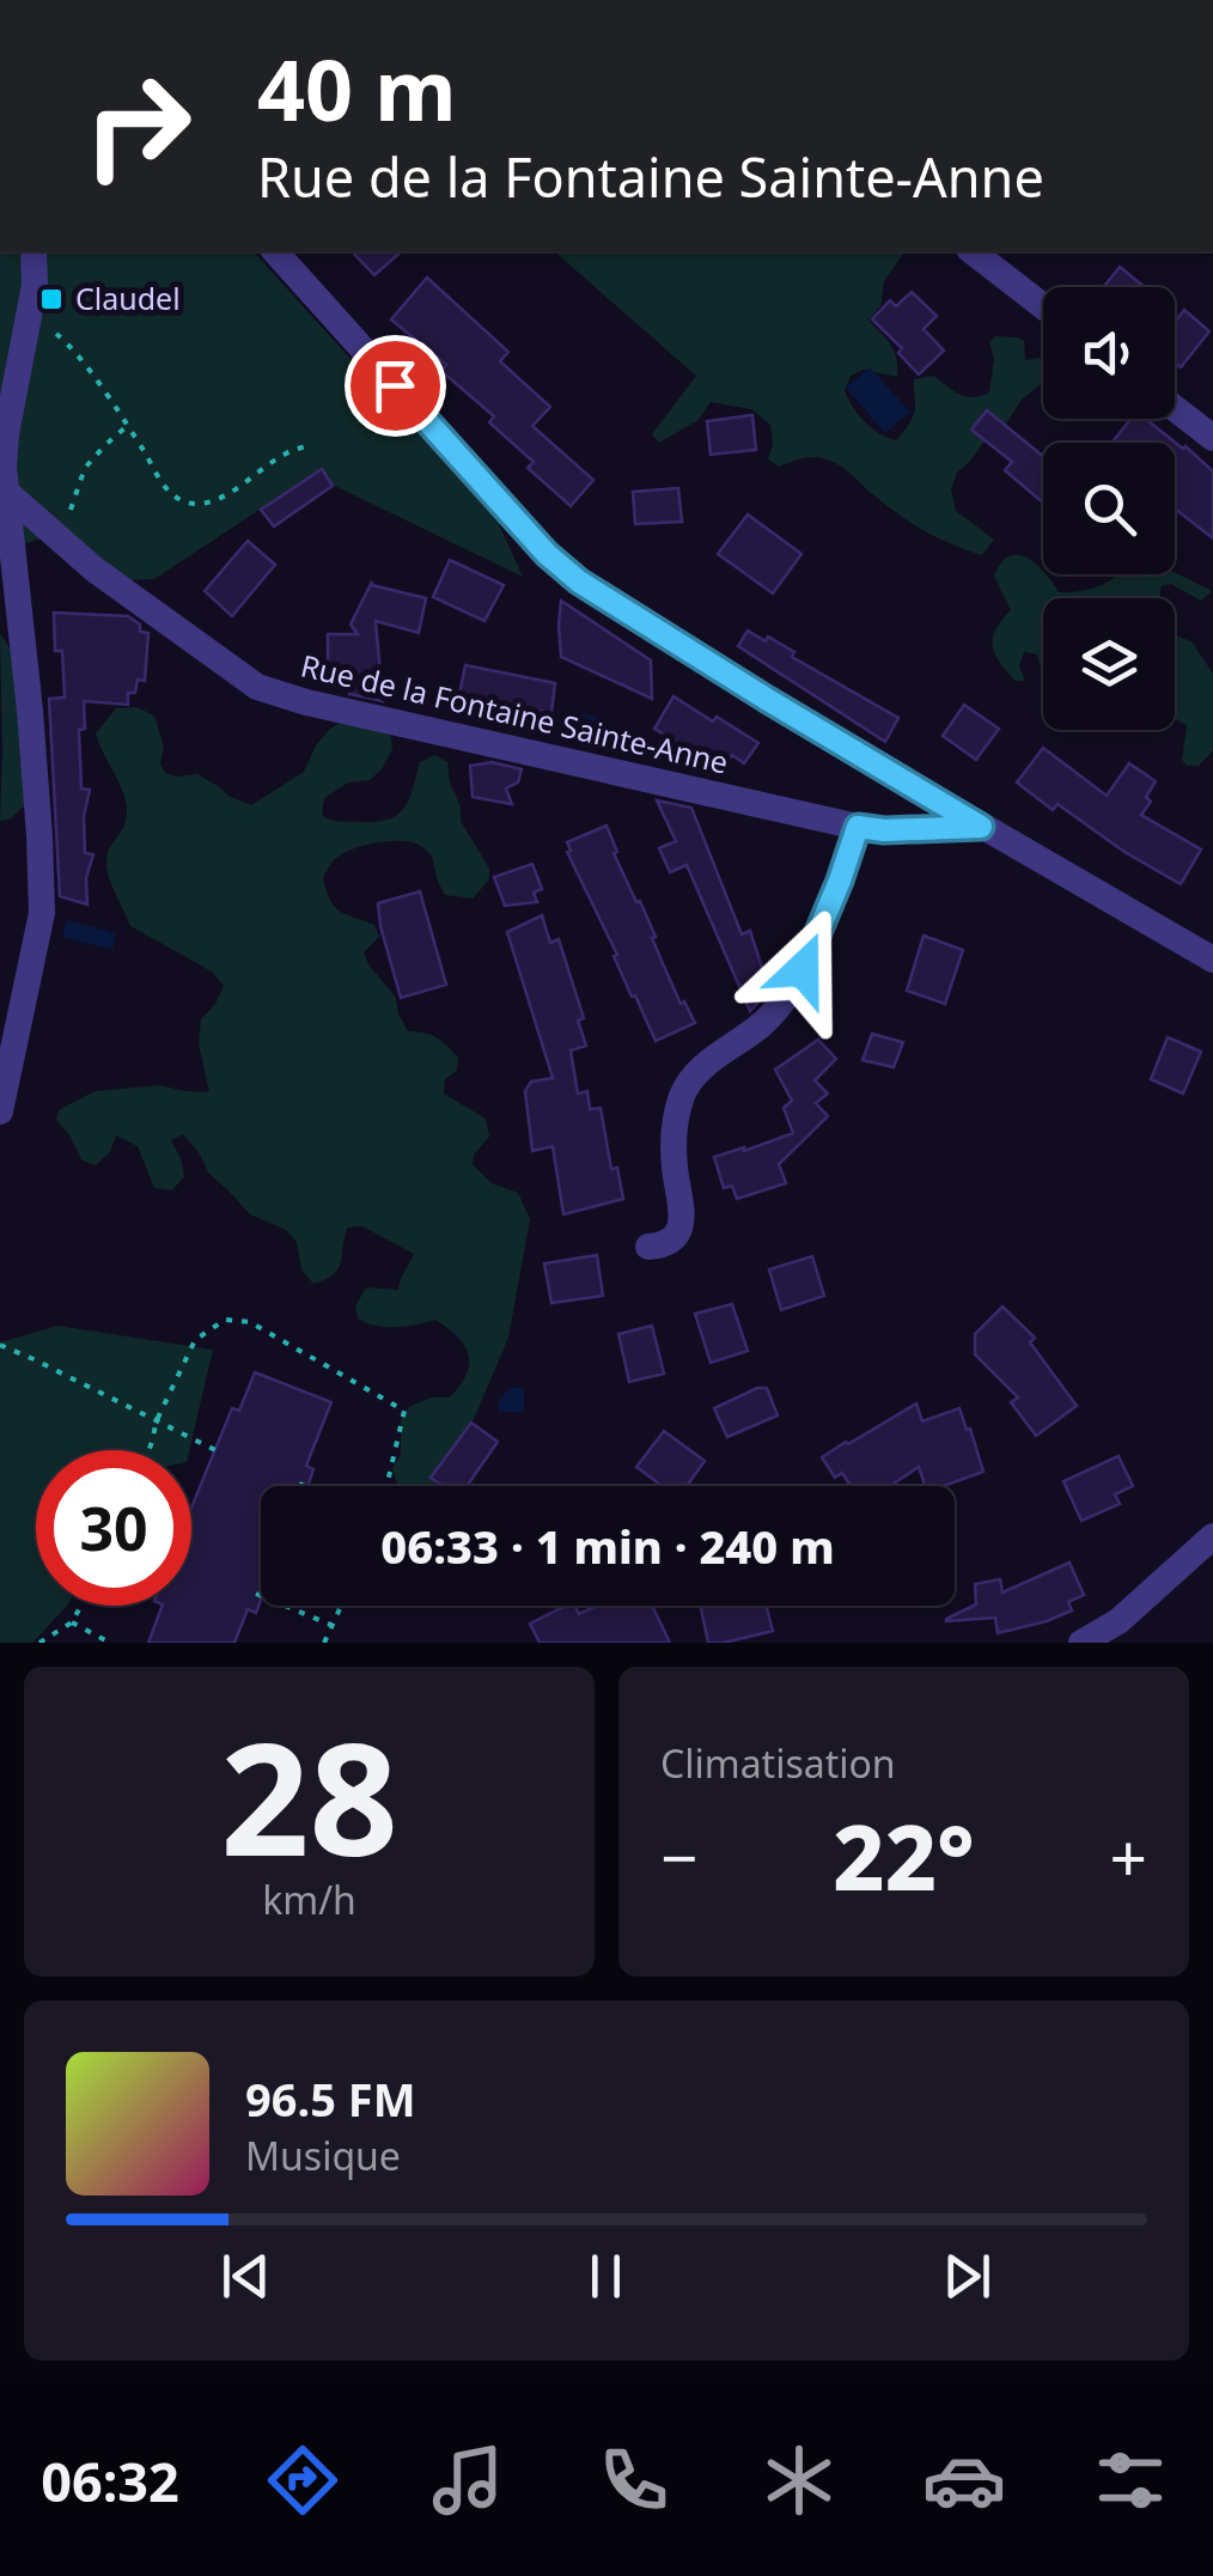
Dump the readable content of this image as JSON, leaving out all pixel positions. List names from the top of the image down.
{
  "streets": {
    "street": ["Rue de la Fontaine Sainte-Anne"]
  },
  "places": {
    "transit": ["Claudel"]
  },
  "page": {
    "turn": ["40 m", "Rue de la Fontaine Sainte-Anne"],
    "limit": "30",
    "trip": "06:33 · 1 min · 240 m",
    "tile": [
      ["28", "km/h"],
      "Climatisation"
    ],
    "heat": ["−", "22°", "+"],
    "song": ["96.5 FM", "Musique"],
    "tabs": "06:32"
  }
}
